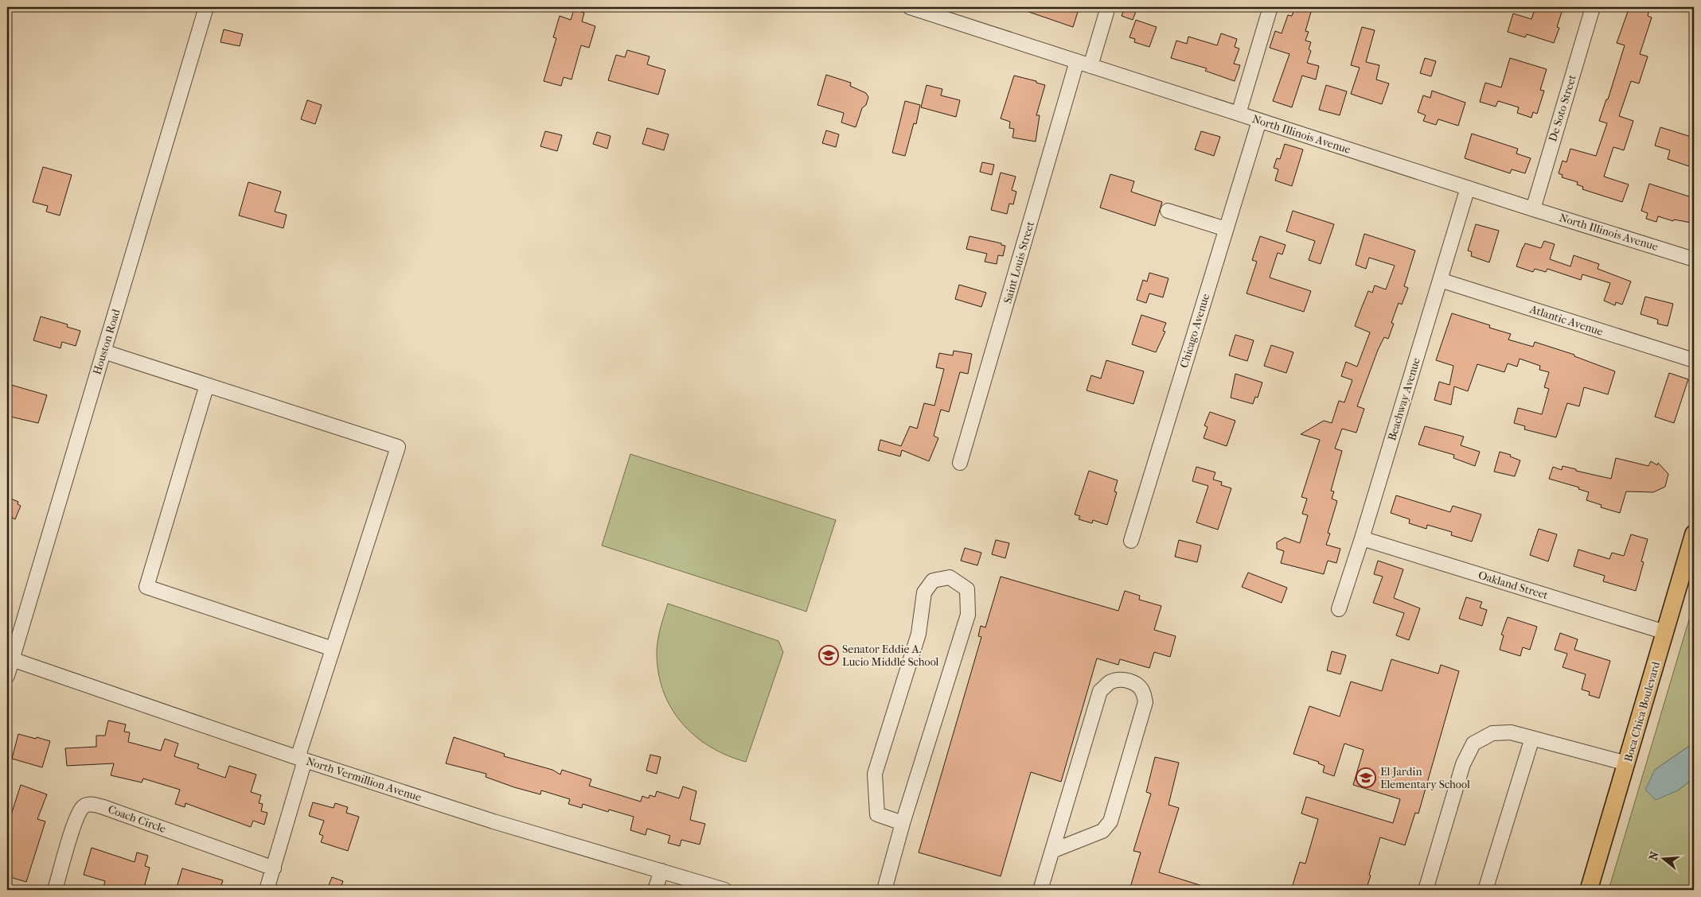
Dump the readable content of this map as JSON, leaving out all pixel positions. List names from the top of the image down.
{
  "streets": {
    "main road": ["Boca Chica Boulevard"],
    "street": [
      "De Soto Street",
      "North Illinois Avenue",
      "Saint Louis Street",
      "Atlantic Avenue",
      "Chicago Avenue",
      "Houston Road",
      "Beachway Avenue",
      "Oakland Street",
      "North Vermillion Avenue",
      "Coach Circle"
    ]
  },
  "crossings": [
    ["De Soto Street", "North Illinois Avenue"],
    ["North Illinois Avenue", "Saint Louis Street"],
    ["North Illinois Avenue", "Chicago Avenue"],
    ["North Illinois Avenue", "Beachway Avenue"],
    ["Atlantic Avenue", "Beachway Avenue"],
    ["Houston Road", "North Vermillion Avenue"],
    ["Beachway Avenue", "Oakland Street"],
    ["Oakland Street", "Boca Chica Boulevard"]
  ],
  "places": {
    "school or university": ["Senator Eddie A. Lucio Middle School", "El Jardin Elementary School"]
  },
  "north": "left"
}
